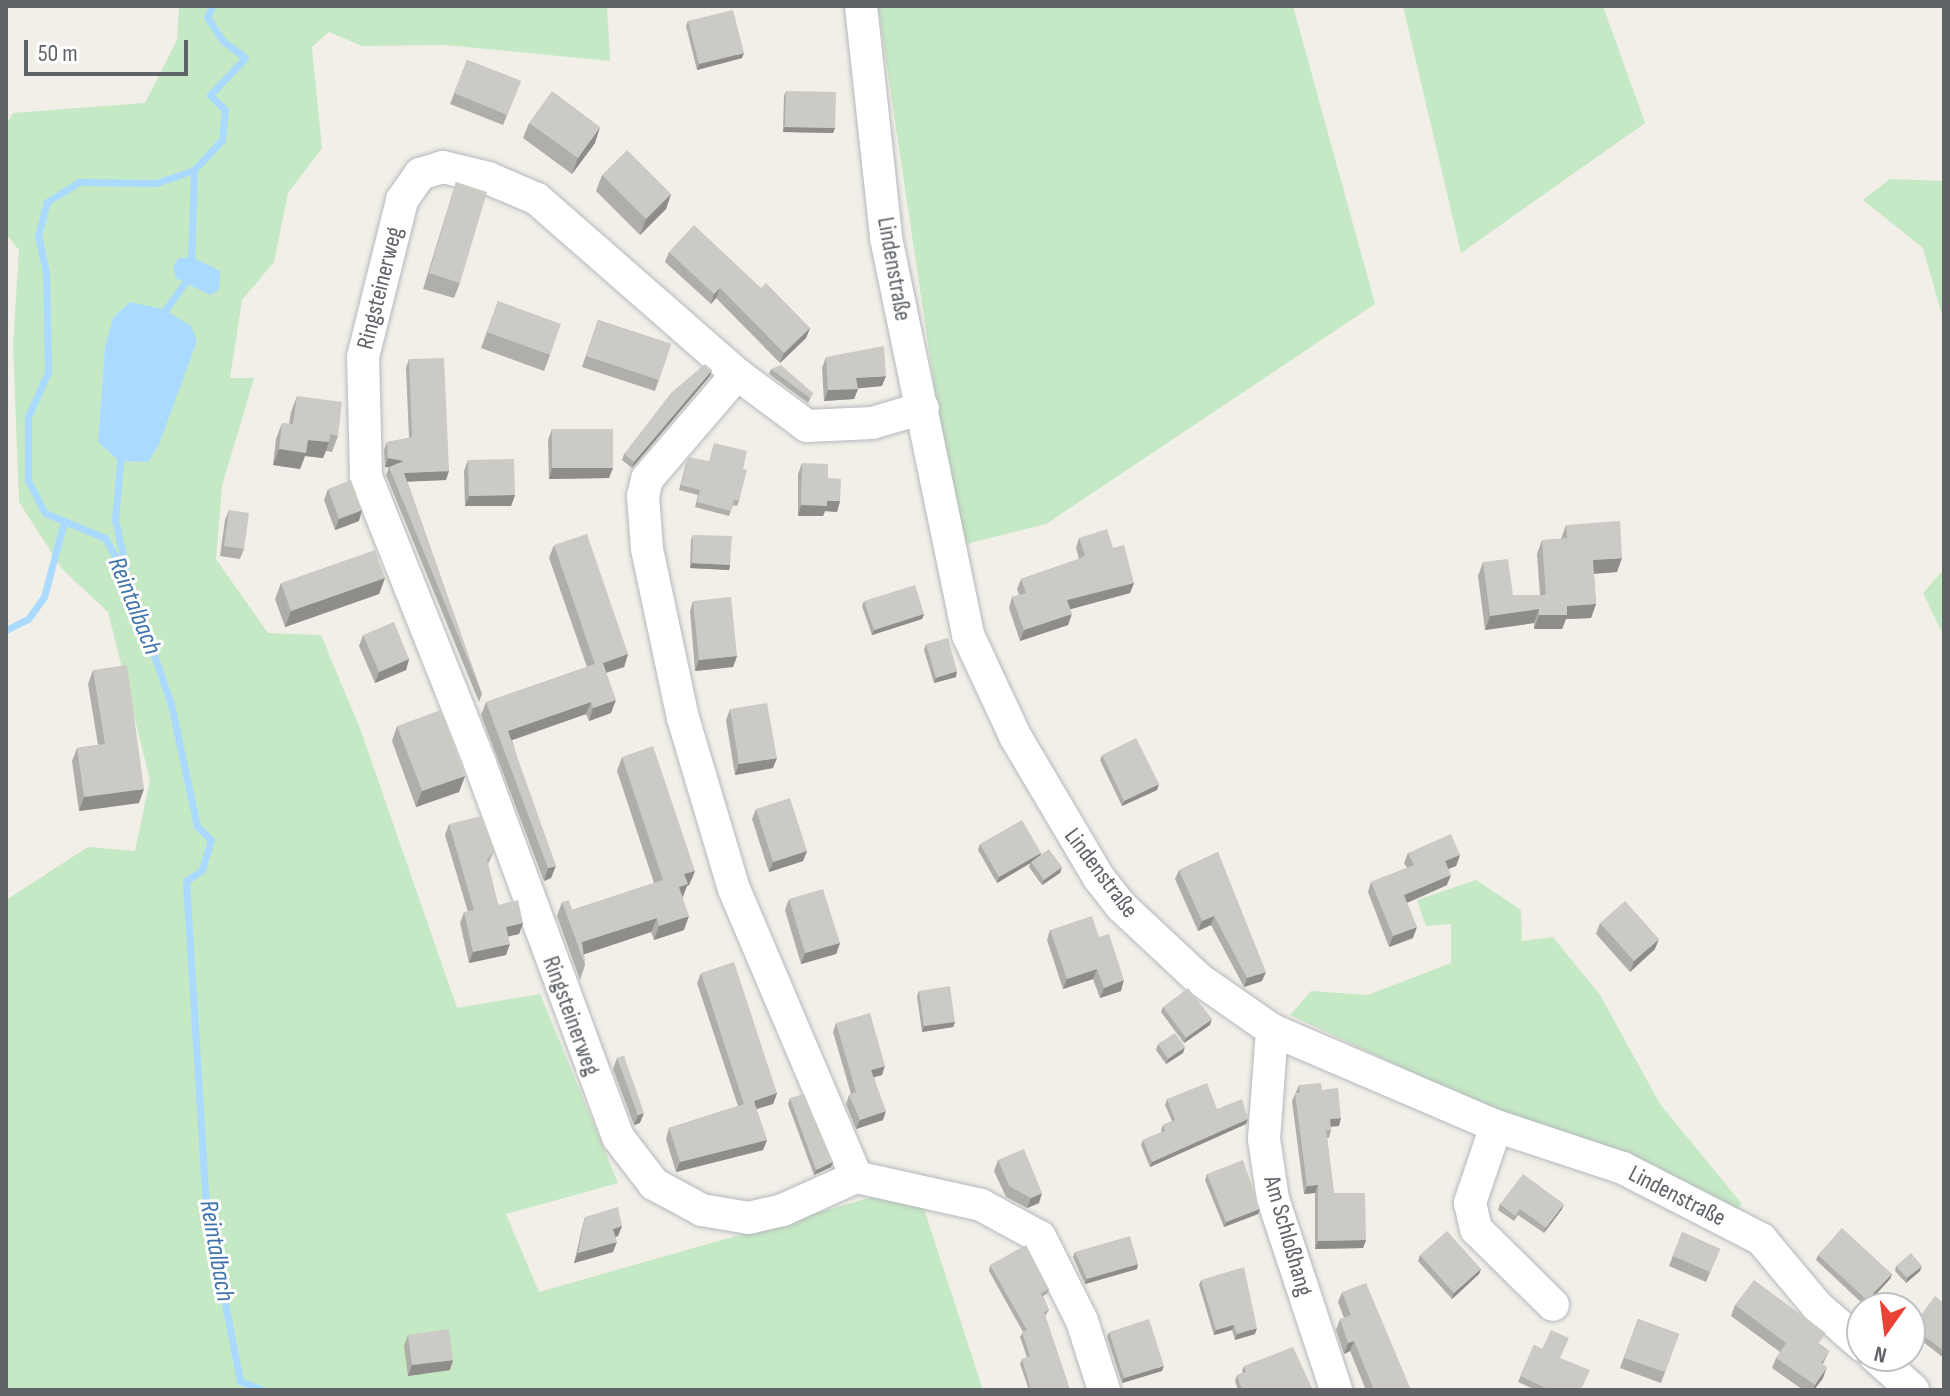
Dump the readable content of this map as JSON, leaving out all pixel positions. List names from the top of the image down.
{
  "streets": {
    "street": ["Lindenstraße", "Ringsteinerweg", "Am Schloßhang"]
  },
  "crossings": [
    ["Lindenstraße", "Ringsteinerweg"],
    ["Lindenstraße", "Am Schloßhang"]
  ],
  "water": ["Reintalbach"],
  "scale_bar": "50 m",
  "north": "bottom"
}
